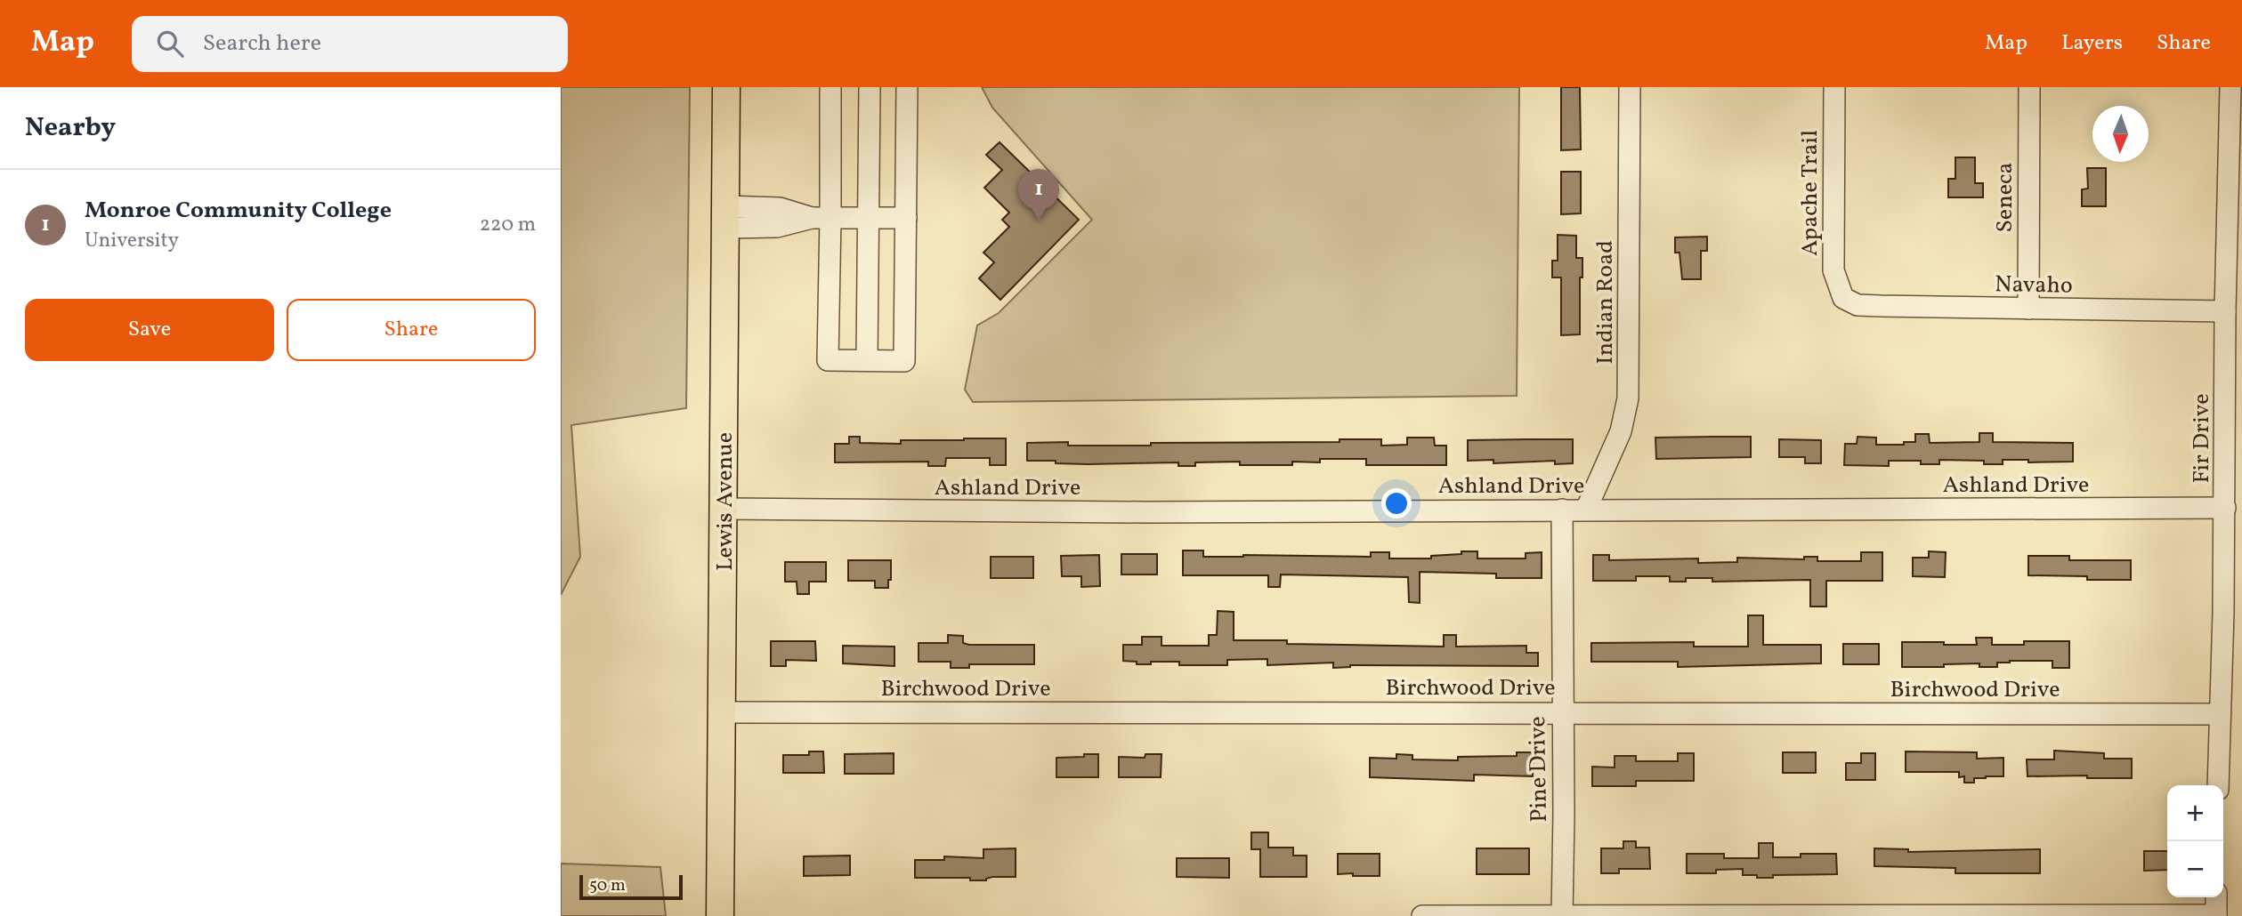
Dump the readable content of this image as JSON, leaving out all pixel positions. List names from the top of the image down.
{
  "streets": {
    "main road": ["Lewis Avenue"],
    "street": [
      "Apache Trail",
      "Seneca",
      "Navaho",
      "Indian Road",
      "Fir Drive",
      "Ashland Drive",
      "Birchwood Drive",
      "Pine Drive"
    ]
  },
  "crossings": [
    ["Apache Trail", "Navaho"],
    ["Seneca", "Navaho"],
    ["Navaho", "Fir Drive"],
    ["Indian Road", "Ashland Drive"],
    ["Fir Drive", "Ashland Drive"],
    ["Fir Drive", "Birchwood Drive"],
    ["Ashland Drive", "Lewis Avenue"],
    ["Ashland Drive", "Pine Drive"],
    ["Lewis Avenue", "Birchwood Drive"],
    ["Birchwood Drive", "Pine Drive"]
  ],
  "scale_bar": "50 m",
  "north": "bottom",
  "page": {
    "header": "Map",
    "search": "Search here",
    "nav": ["Map", "Layers", "Share"],
    "heading": "Nearby",
    "list": [
      {
        "mark": "1",
        "name": "Monroe Community College",
        "note": "University",
        "value": "220 m"
      }
    ],
    "pins": "1",
    "buttons": ["Save", "Share"],
    "map_buttons": ["+", "−"],
    "scale": "50 m"
  }
}
